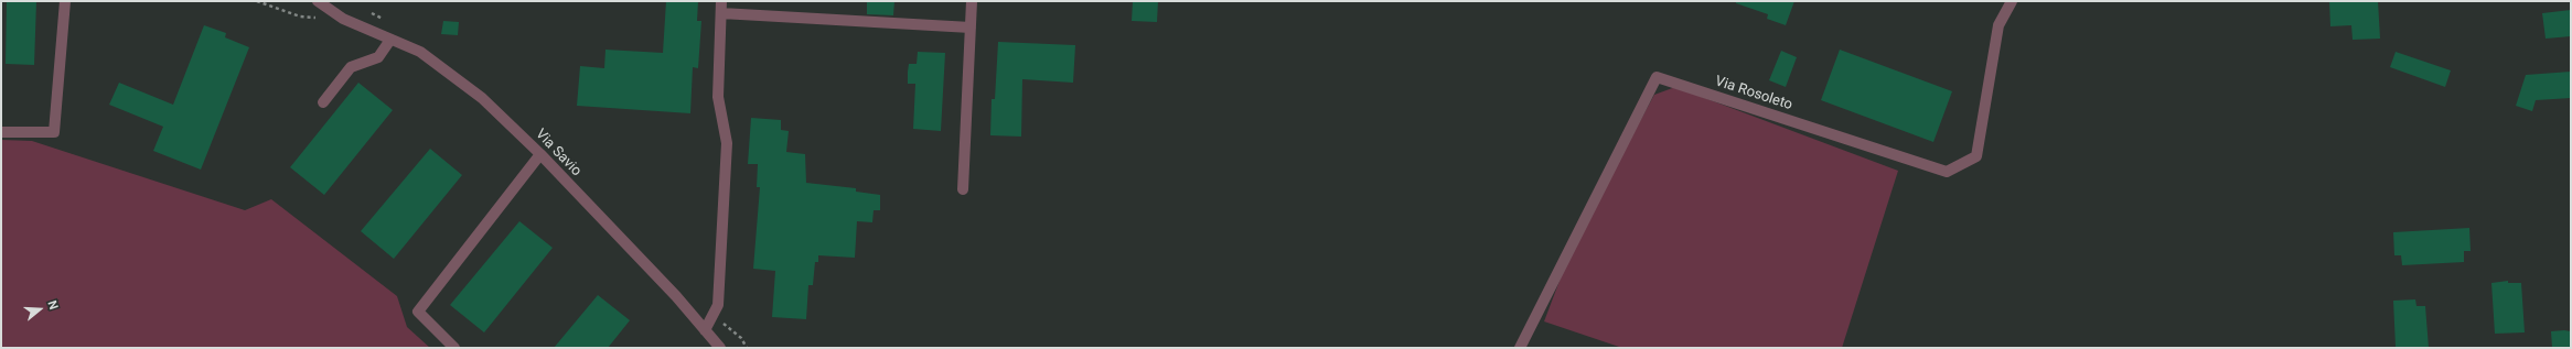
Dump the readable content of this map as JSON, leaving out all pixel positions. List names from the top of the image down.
{
  "streets": {
    "street": ["Via Rosoleto", "Via Savio"]
  },
  "north": "right"
}
